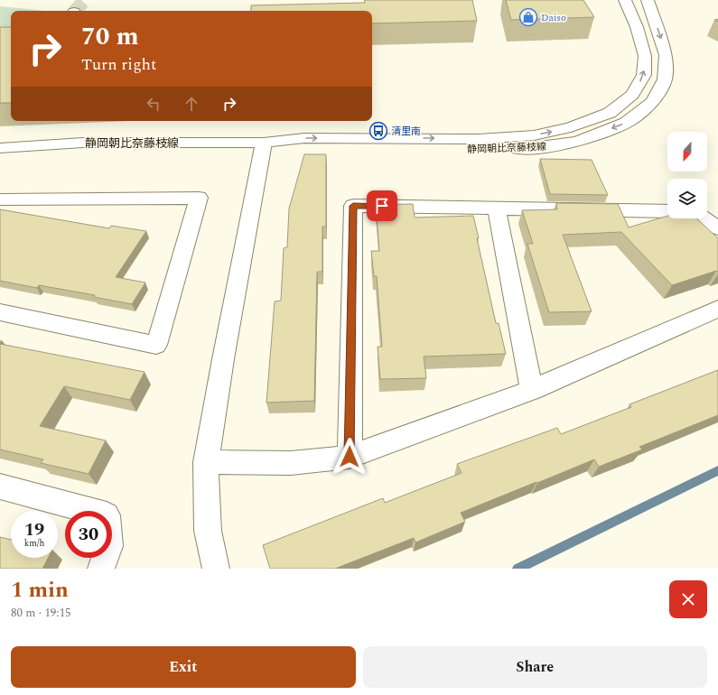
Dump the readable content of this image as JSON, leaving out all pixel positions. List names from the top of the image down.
{
  "streets": {
    "street": ["静岡朝比奈藤枝線"]
  },
  "places": {
    "shop": ["Daiso"],
    "bus stop": ["清里南"]
  },
  "north": "bottom",
  "page": {
    "turn": ["70 m", "Turn right"],
    "speed": "19 km/h",
    "limit": "30",
    "heading": ["1 min", "80 m · 19:15"],
    "buttons": ["Exit", "Share"]
  }
}
